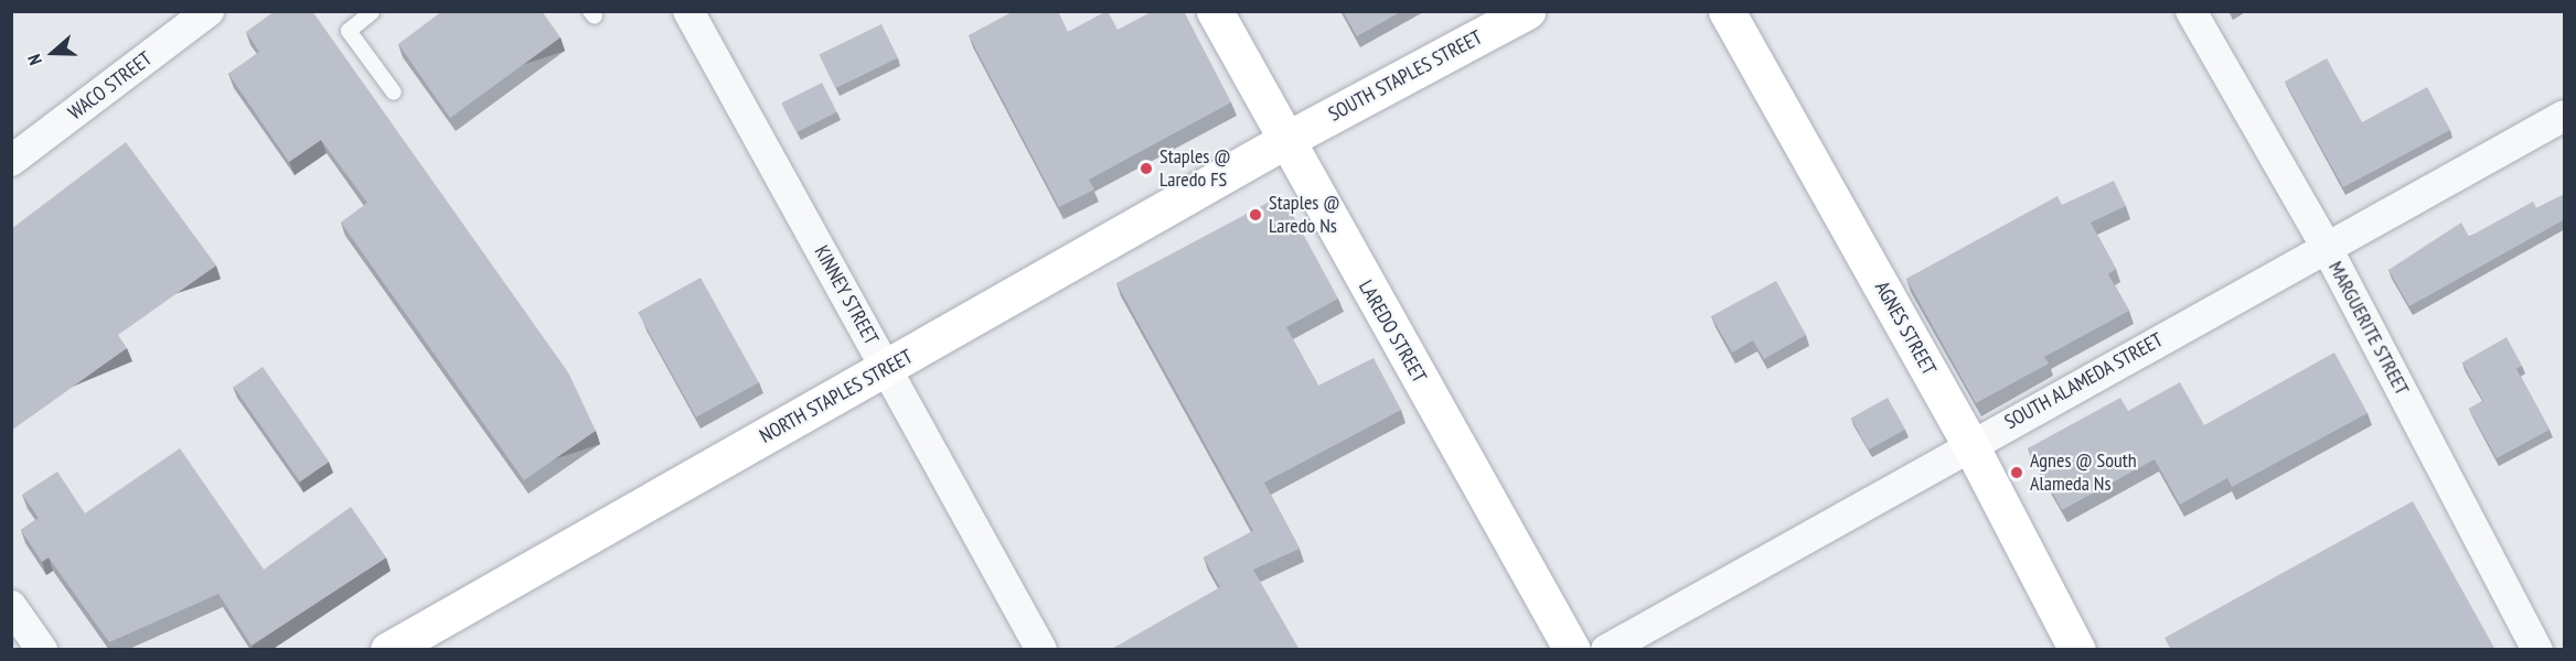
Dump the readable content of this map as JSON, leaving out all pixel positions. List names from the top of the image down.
{
  "streets": {
    "main road": [
      "SOUTH STAPLES STREET",
      "AGNES STREET",
      "LAREDO STREET",
      "NORTH STAPLES STREET"
    ],
    "street": [
      "WACO STREET",
      "KINNEY STREET",
      "MARGUERITE STREET",
      "SOUTH ALAMEDA STREET"
    ]
  },
  "crossings": [
    ["SOUTH STAPLES STREET", "LAREDO STREET"],
    ["SOUTH STAPLES STREET", "NORTH STAPLES STREET"],
    ["KINNEY STREET", "NORTH STAPLES STREET"],
    ["AGNES STREET", "SOUTH ALAMEDA STREET"],
    ["MARGUERITE STREET", "SOUTH ALAMEDA STREET"],
    ["LAREDO STREET", "NORTH STAPLES STREET"]
  ],
  "places": ["Staples @ Laredo FS", "Staples @ Laredo Ns", "Agnes @ South Alameda Ns"],
  "north": "left"
}
